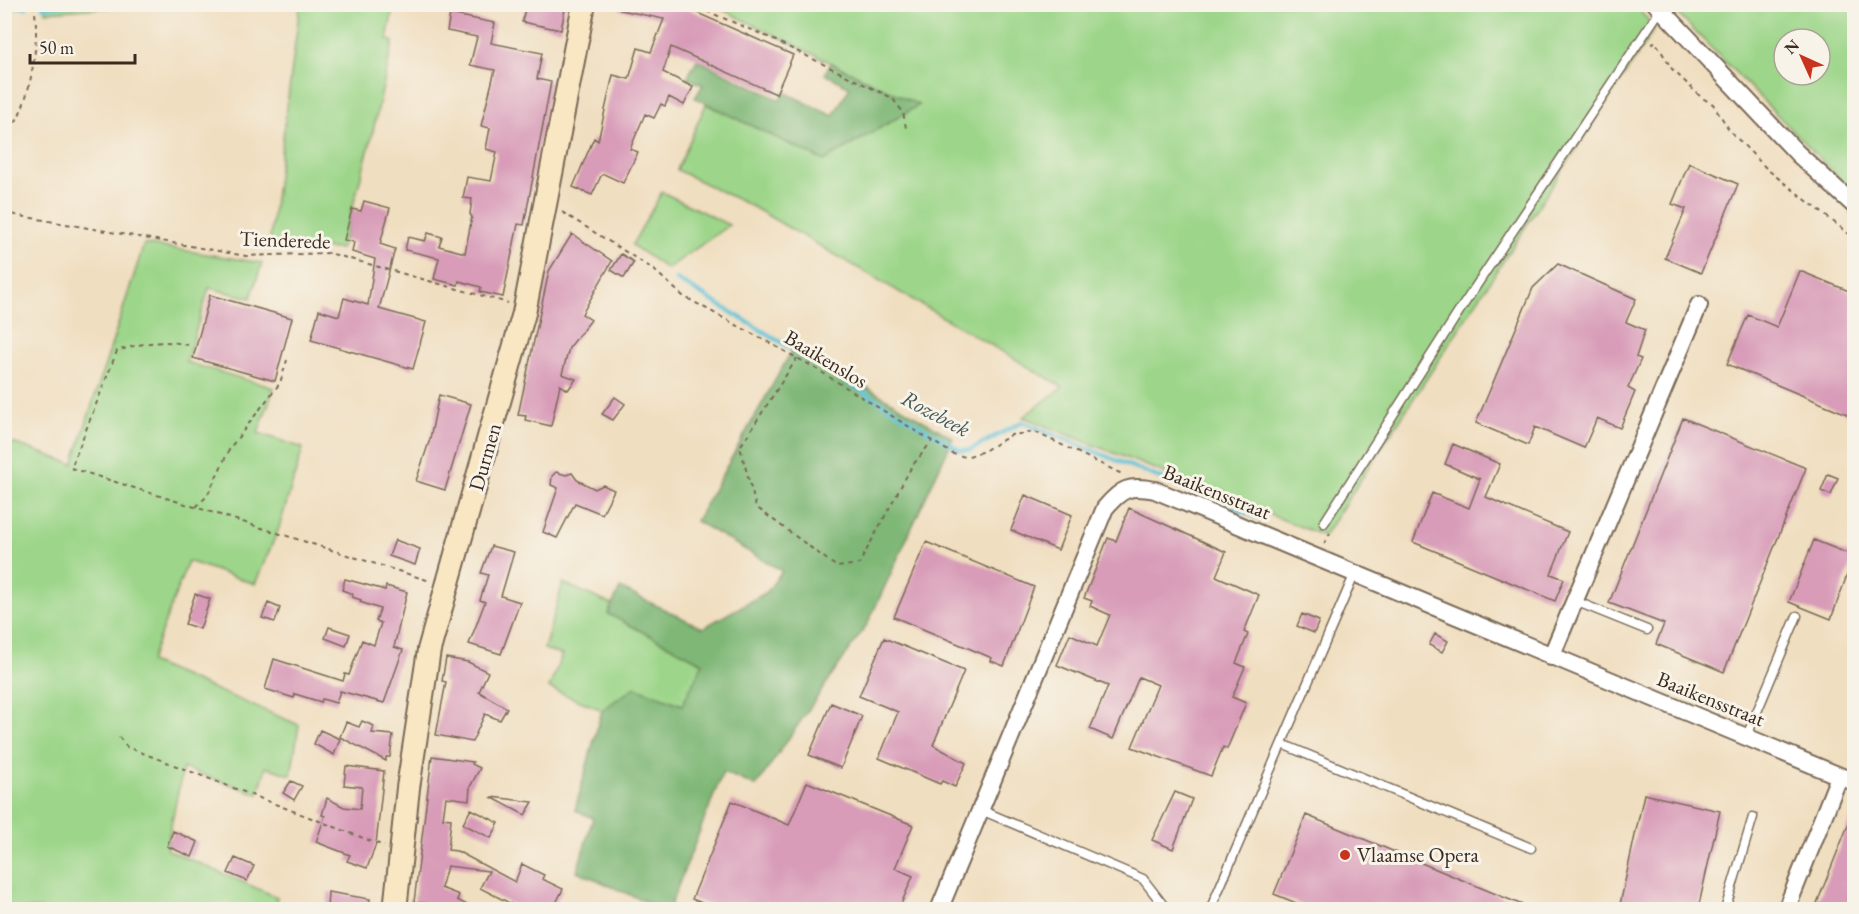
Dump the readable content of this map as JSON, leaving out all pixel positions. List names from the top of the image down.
{
  "streets": {
    "street": ["Durmen", "Baaikensstraat"],
    "path": ["Tienderede", "Baaikenslos"]
  },
  "crossings": [
    ["Tienderede", "Durmen"],
    ["Baaikenslos", "Durmen"],
    ["Baaikenslos", "Baaikensstraat"]
  ],
  "water": ["Rozebeek"],
  "places": ["Vlaamse Opera"],
  "scale_bar": "50 m",
  "north": "top left"
}
